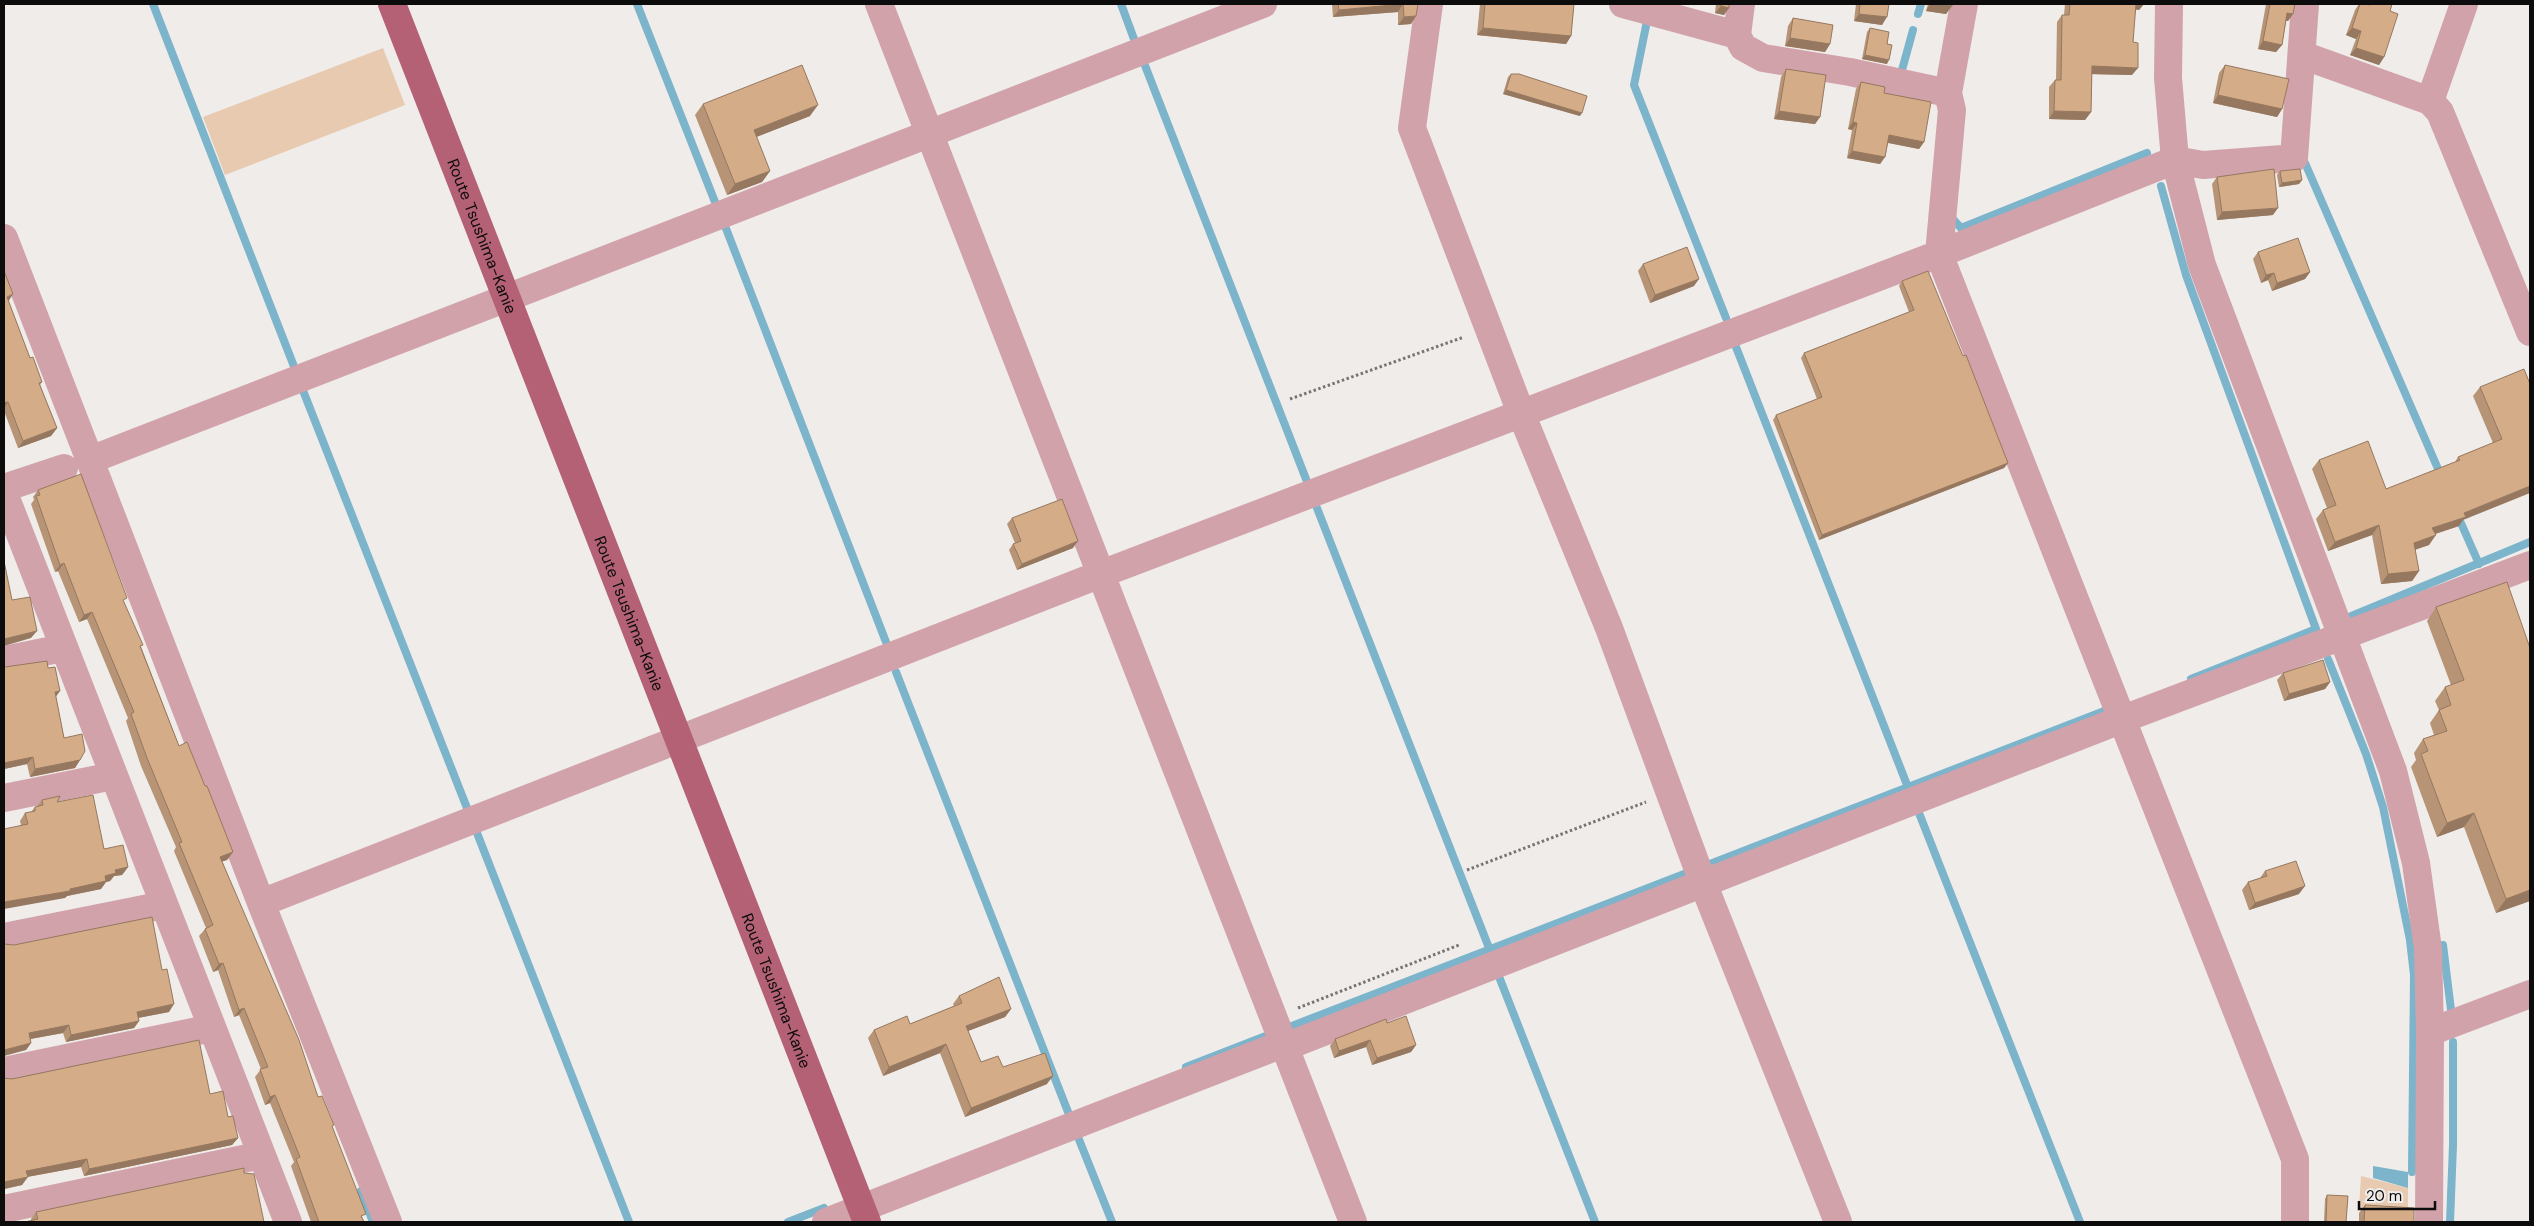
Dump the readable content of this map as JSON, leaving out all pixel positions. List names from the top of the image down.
{
  "streets": {
    "main road": ["Route Tsushima-Kanie"]
  },
  "scale_bar": "20 m"
}
